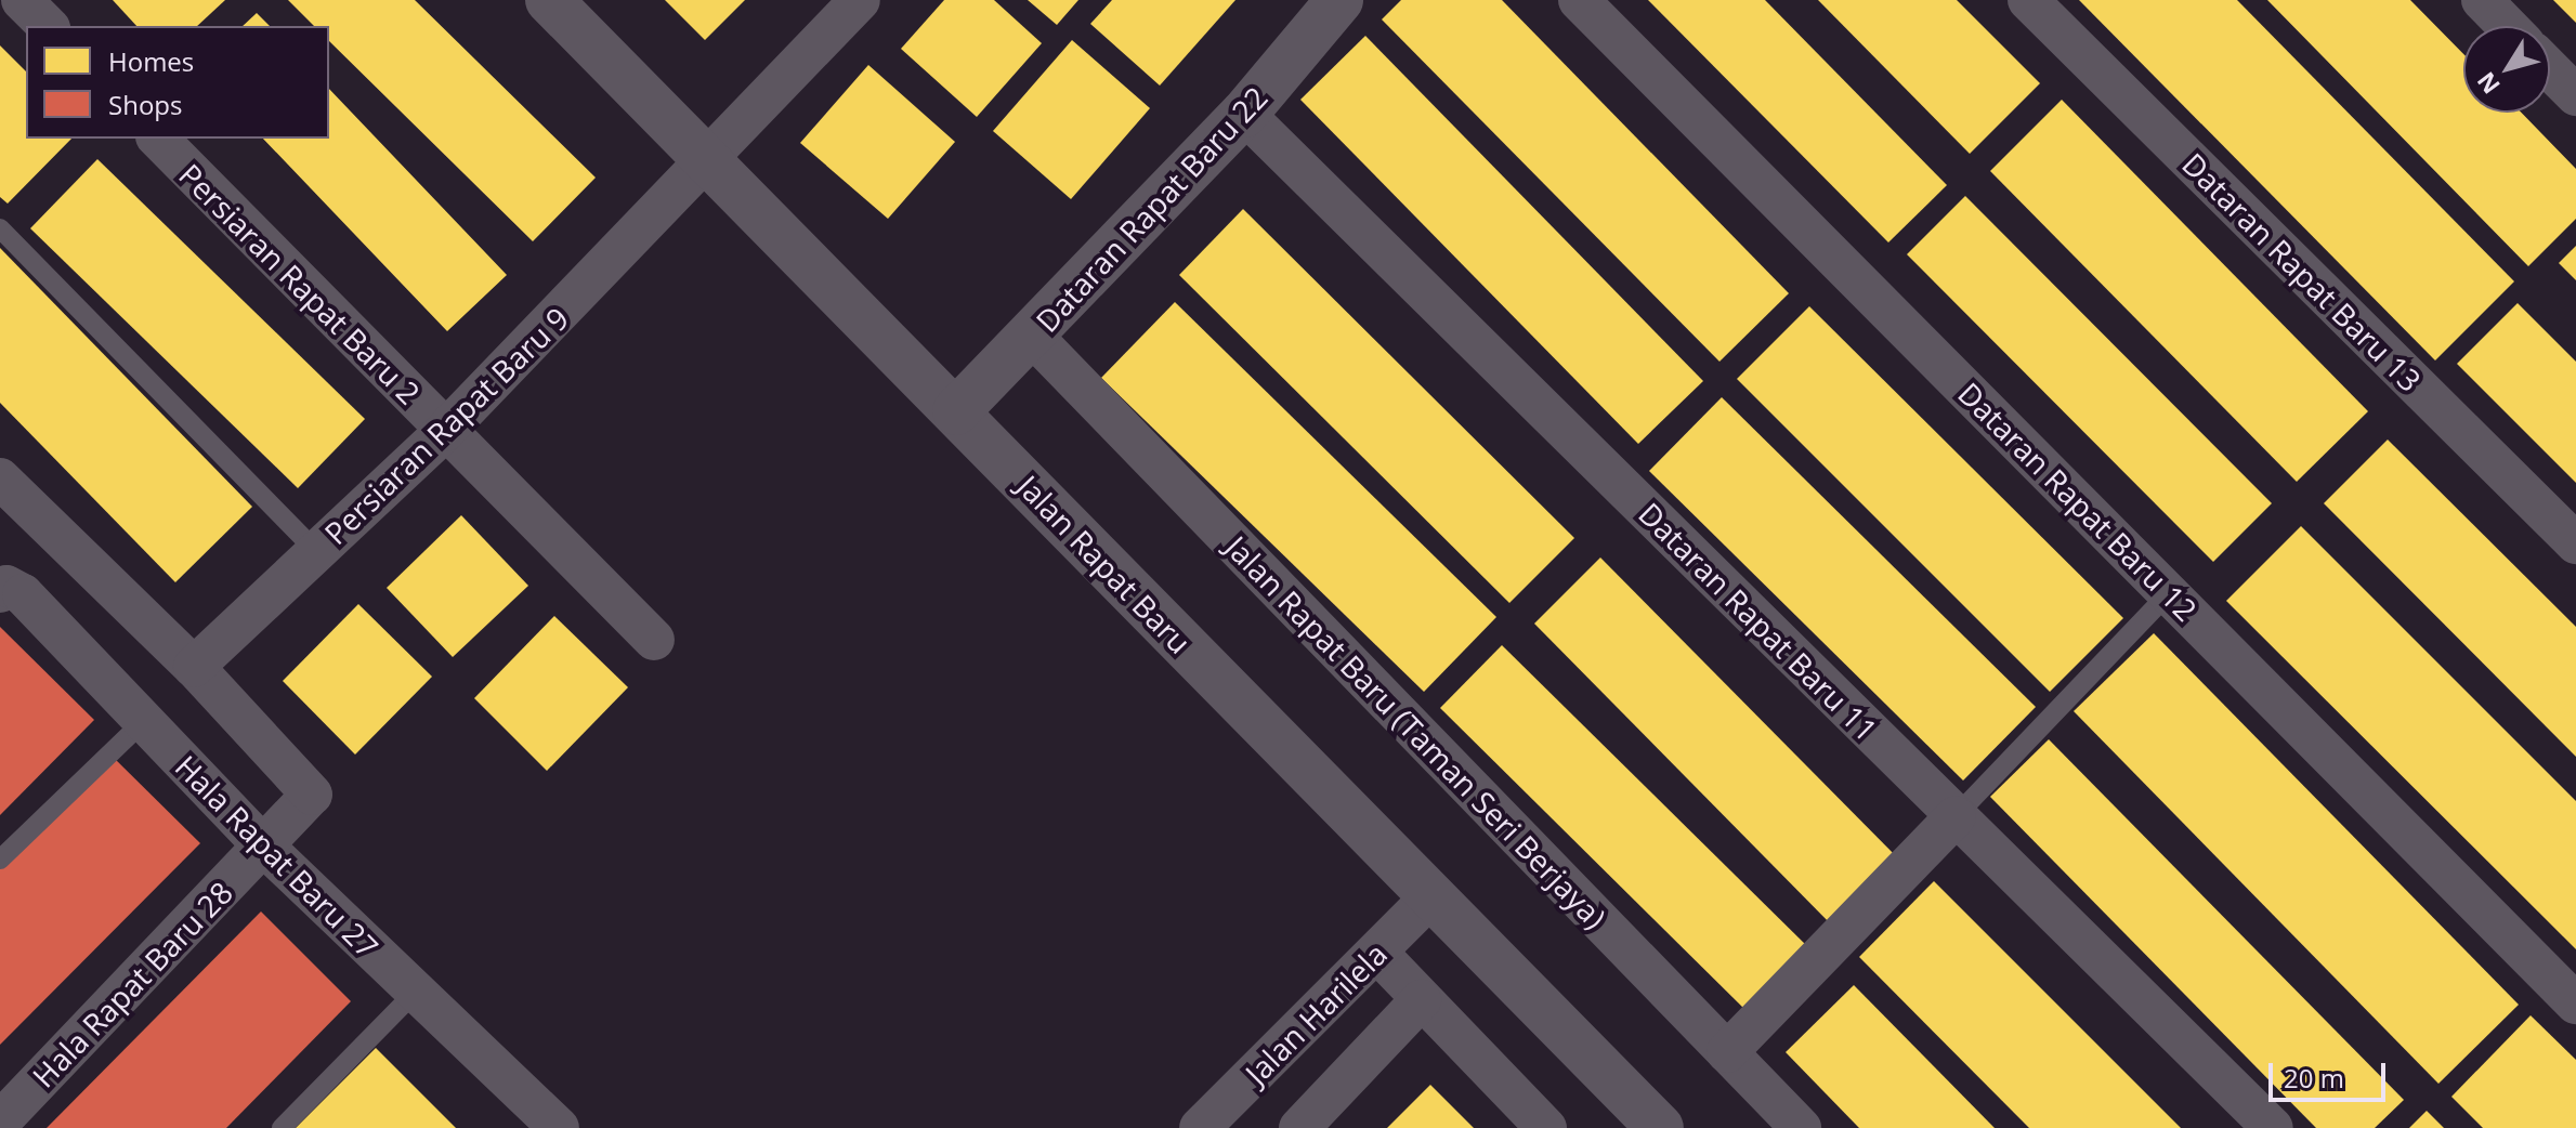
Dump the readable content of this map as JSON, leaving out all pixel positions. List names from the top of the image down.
{
  "streets": {
    "street": [
      "Dataran Rapat Baru 22",
      "Dataran Rapat Baru 13",
      "Persiaran Rapat Baru 2",
      "Persiaran Rapat Baru 9",
      "Dataran Rapat Baru 12",
      "Jalan Rapat Baru",
      "Dataran Rapat Baru 11",
      "Jalan Rapat Baru (Taman Seri Berjaya)",
      "Hala Rapat Baru 27",
      "Hala Rapat Baru 28",
      "Jalan Harilela"
    ]
  },
  "crossings": [
    ["Dataran Rapat Baru 22", "Jalan Rapat Baru"],
    ["Dataran Rapat Baru 22", "Dataran Rapat Baru 11"],
    ["Dataran Rapat Baru 22", "Jalan Rapat Baru (Taman Seri Berjaya)"],
    ["Persiaran Rapat Baru 2", "Persiaran Rapat Baru 9"],
    ["Persiaran Rapat Baru 9", "Jalan Rapat Baru"],
    ["Jalan Rapat Baru", "Jalan Harilela"],
    ["Hala Rapat Baru 27", "Hala Rapat Baru 28"]
  ],
  "legend": ["Homes", "Shops"],
  "scale_bar": "20 m",
  "north": "bottom left"
}
